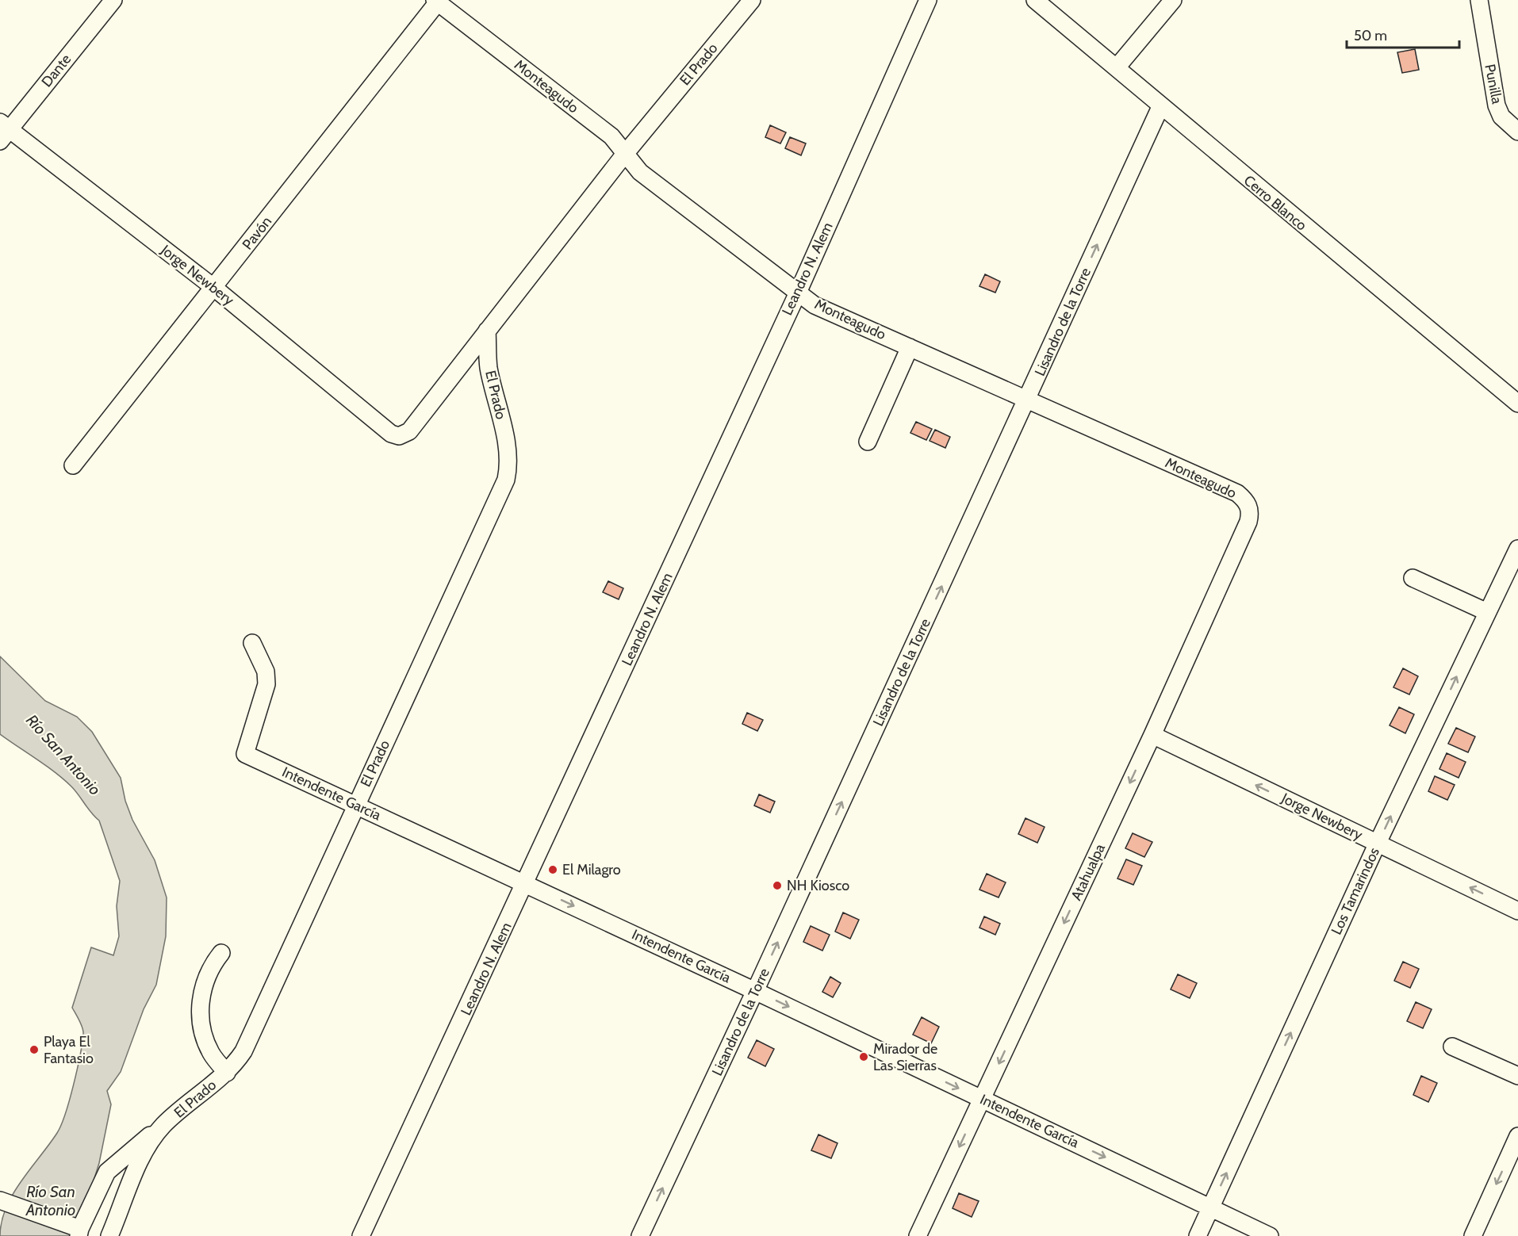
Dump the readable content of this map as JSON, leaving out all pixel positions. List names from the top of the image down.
{
  "streets": {
    "street": [
      "El Prado",
      "Dante",
      "Punilla",
      "Monteagudo",
      "Cerro Blanco",
      "Pavón",
      "Leandro N. Alem",
      "Jorge Newbery",
      "Lisandro de la Torre",
      "Intendente García",
      "Atahualpa",
      "Los Tamarindos"
    ]
  },
  "crossings": [
    ["El Prado", "Monteagudo"],
    ["El Prado", "Jorge Newbery"],
    ["El Prado", "Intendente García"],
    ["Dante", "Jorge Newbery"],
    ["Monteagudo", "Pavón"],
    ["Monteagudo", "Leandro N. Alem"],
    ["Monteagudo", "Lisandro de la Torre"],
    ["Monteagudo", "Atahualpa"],
    ["Cerro Blanco", "Lisandro de la Torre"],
    ["Pavón", "Jorge Newbery"],
    ["Leandro N. Alem", "Intendente García"],
    ["Jorge Newbery", "Atahualpa"],
    ["Jorge Newbery", "Los Tamarindos"],
    ["Lisandro de la Torre", "Intendente García"],
    ["Intendente García", "Atahualpa"],
    ["Intendente García", "Los Tamarindos"]
  ],
  "one_way": [
    "Jorge Newbery",
    "Lisandro de la Torre",
    "Intendente García",
    "Atahualpa",
    "Los Tamarindos"
  ],
  "water": ["Río San Antonio"],
  "places": [
    "El Milagro",
    "NH Kiosco",
    "Playa El Fantasio",
    "Mirador de Las Sierras"
  ],
  "scale_bar": "50 m"
}
